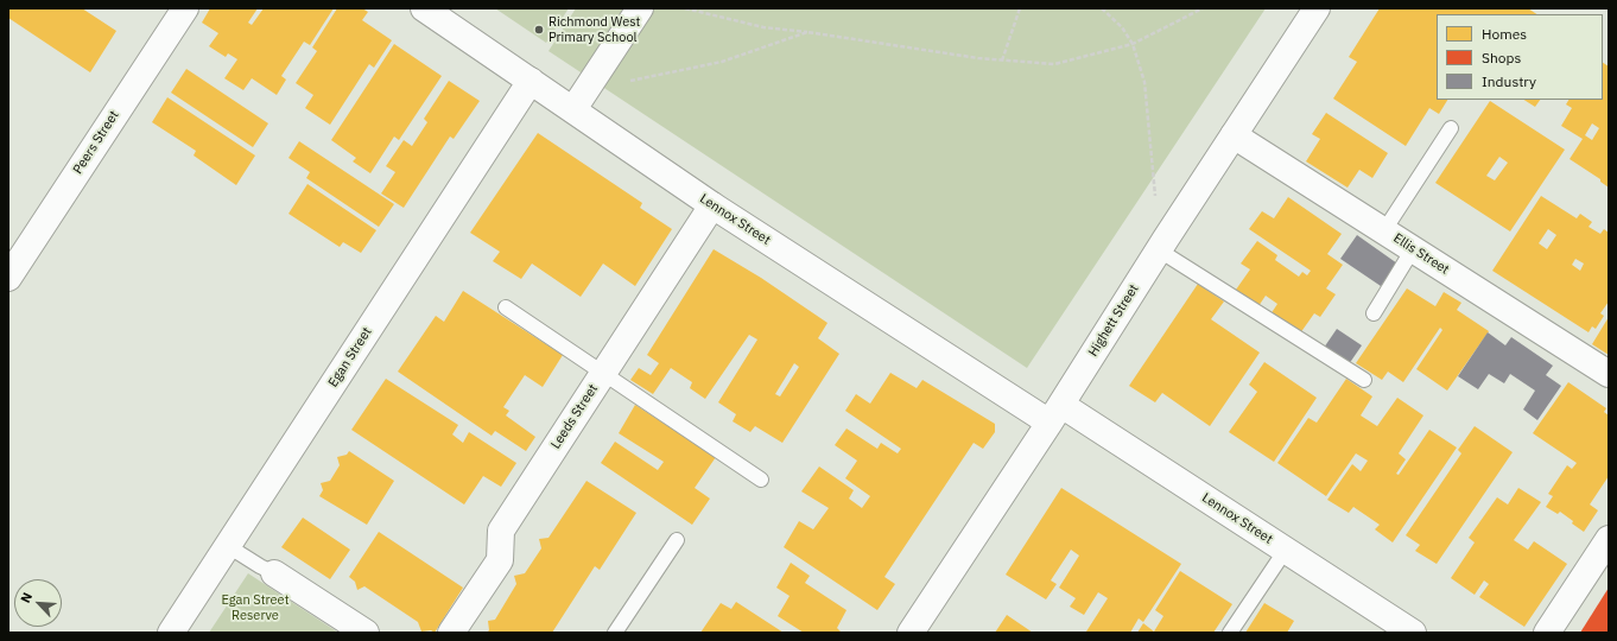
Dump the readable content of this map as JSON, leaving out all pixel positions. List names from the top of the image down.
{
  "streets": {
    "street": [
      "Peers Street",
      "Lennox Street",
      "Ellis Street",
      "Highett Street",
      "Egan Street",
      "Leeds Street"
    ]
  },
  "crossings": [
    ["Lennox Street", "Highett Street"],
    ["Lennox Street", "Egan Street"],
    ["Lennox Street", "Leeds Street"],
    ["Ellis Street", "Highett Street"]
  ],
  "parks": ["Egan Street Reserve"],
  "places": ["Richmond West Primary School"],
  "legend": ["Homes", "Shops", "Industry"],
  "north": "top left"
}
